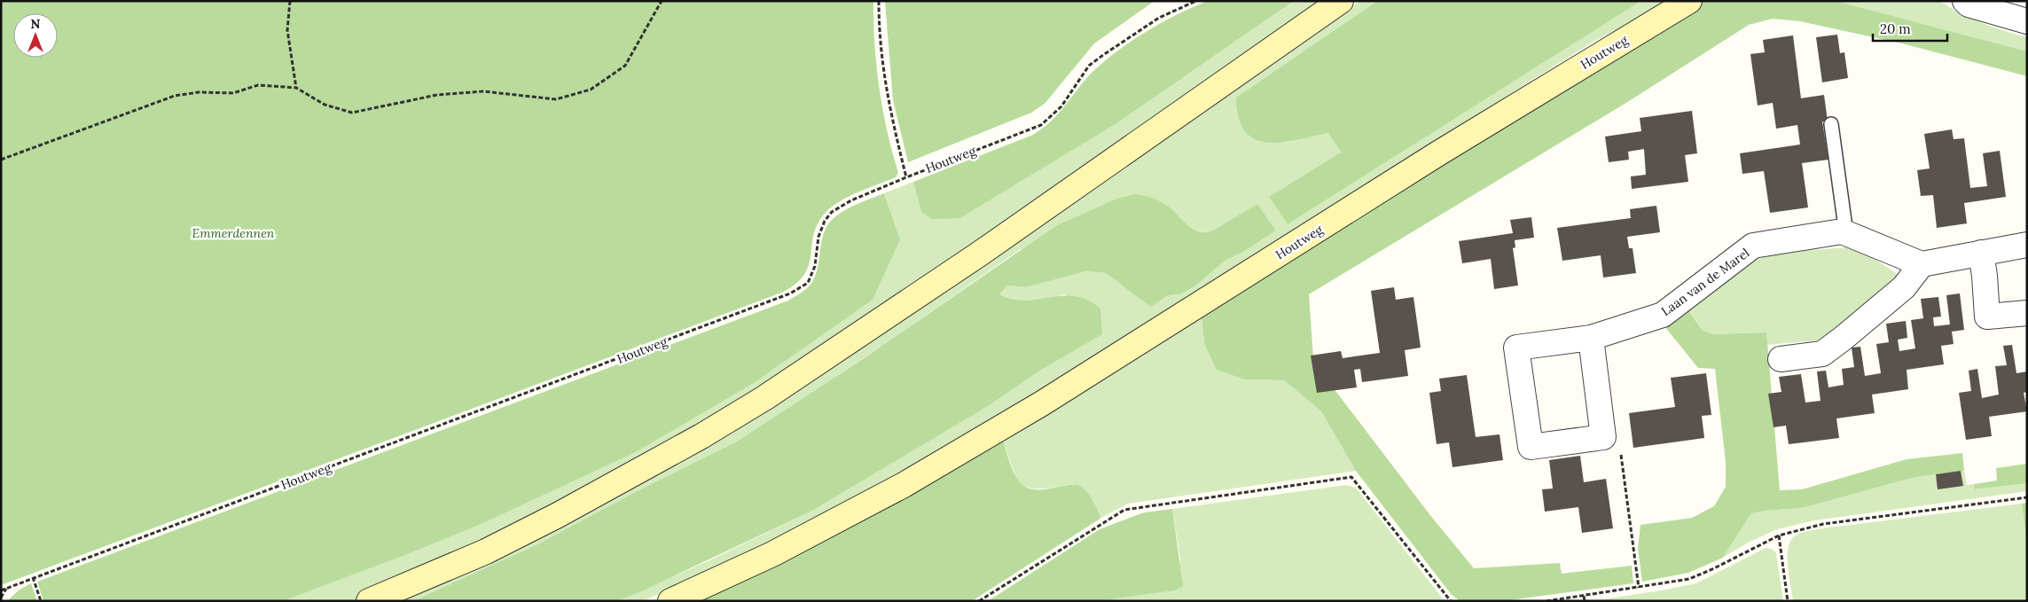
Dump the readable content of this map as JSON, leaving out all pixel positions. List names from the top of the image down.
{
  "streets": {
    "street": ["Houtweg", "Laan van de Marel"]
  },
  "parks": ["Emmerdennen"],
  "scale_bar": "20 m",
  "north": "top"
}
